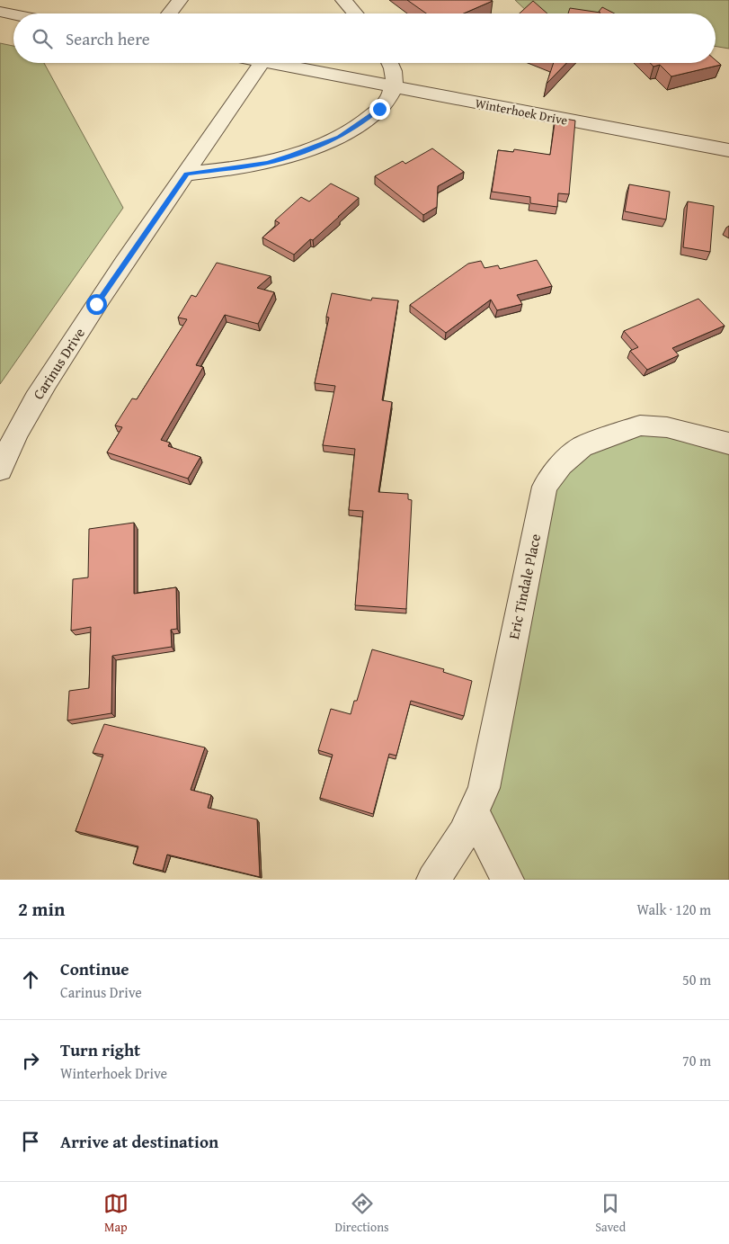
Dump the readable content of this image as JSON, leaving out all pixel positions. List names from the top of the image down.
{
  "streets": {
    "street": ["Winterhoek Drive", "Carinus Drive", "Eric Tindale Place"]
  },
  "page": {
    "search": "Search here",
    "heading": ["2 min", "Walk · 120 m"],
    "list": [
      ["Continue", "Carinus Drive", "50 m"],
      ["Turn right", "Winterhoek Drive", "70 m"],
      "Arrive at destination"
    ],
    "nav": ["Map", "Directions", "Saved"]
  }
}
